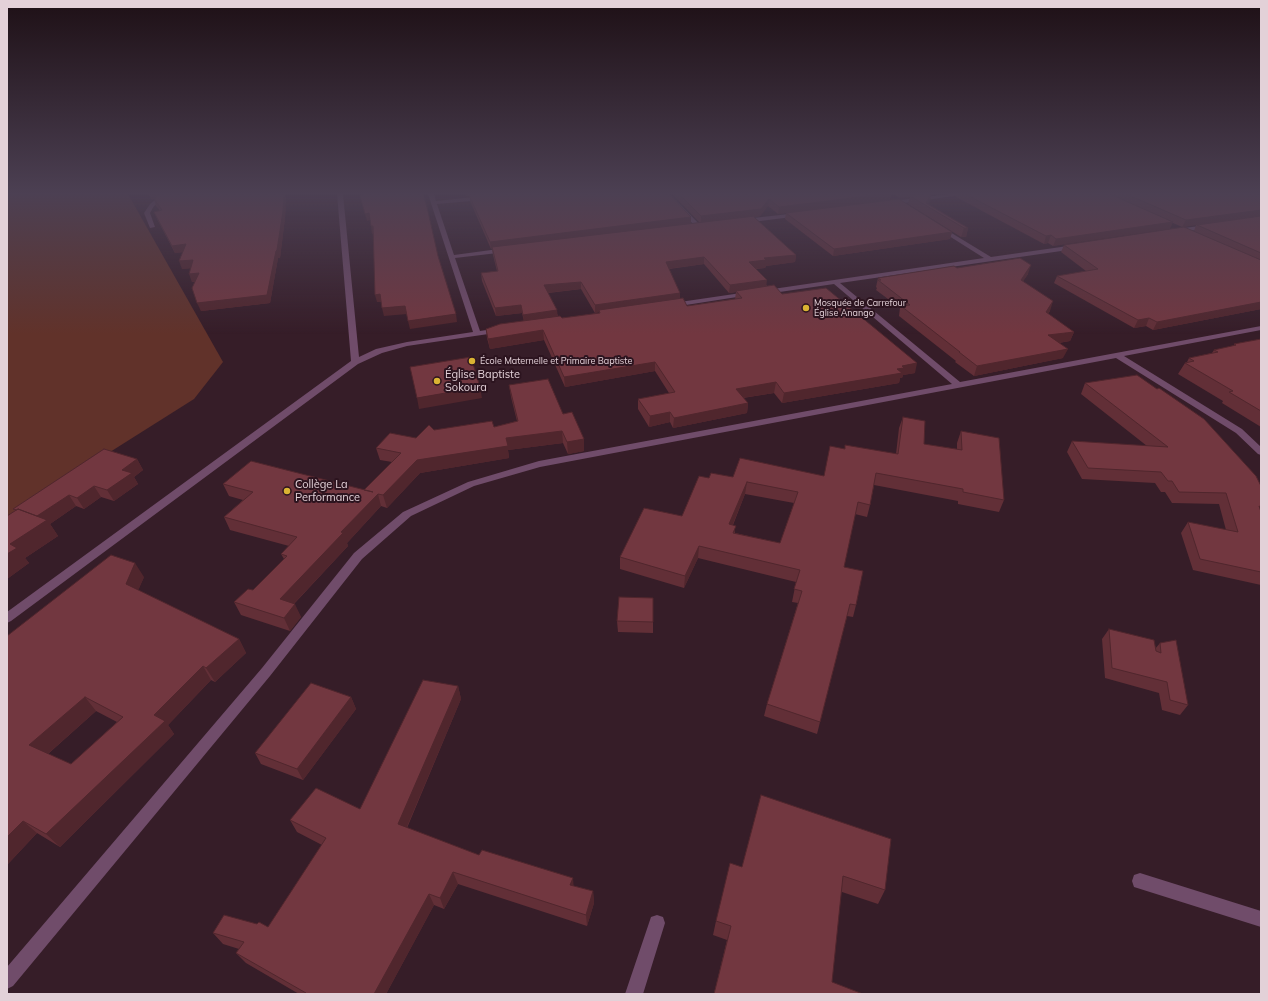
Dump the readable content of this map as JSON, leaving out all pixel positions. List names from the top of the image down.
{
  "places": [
    "Mosquée de Carrefour Église Anango",
    "École Maternelle et Primaire Baptiste",
    "Église Baptiste Sokoura",
    "Collège La Performance"
  ]
}
